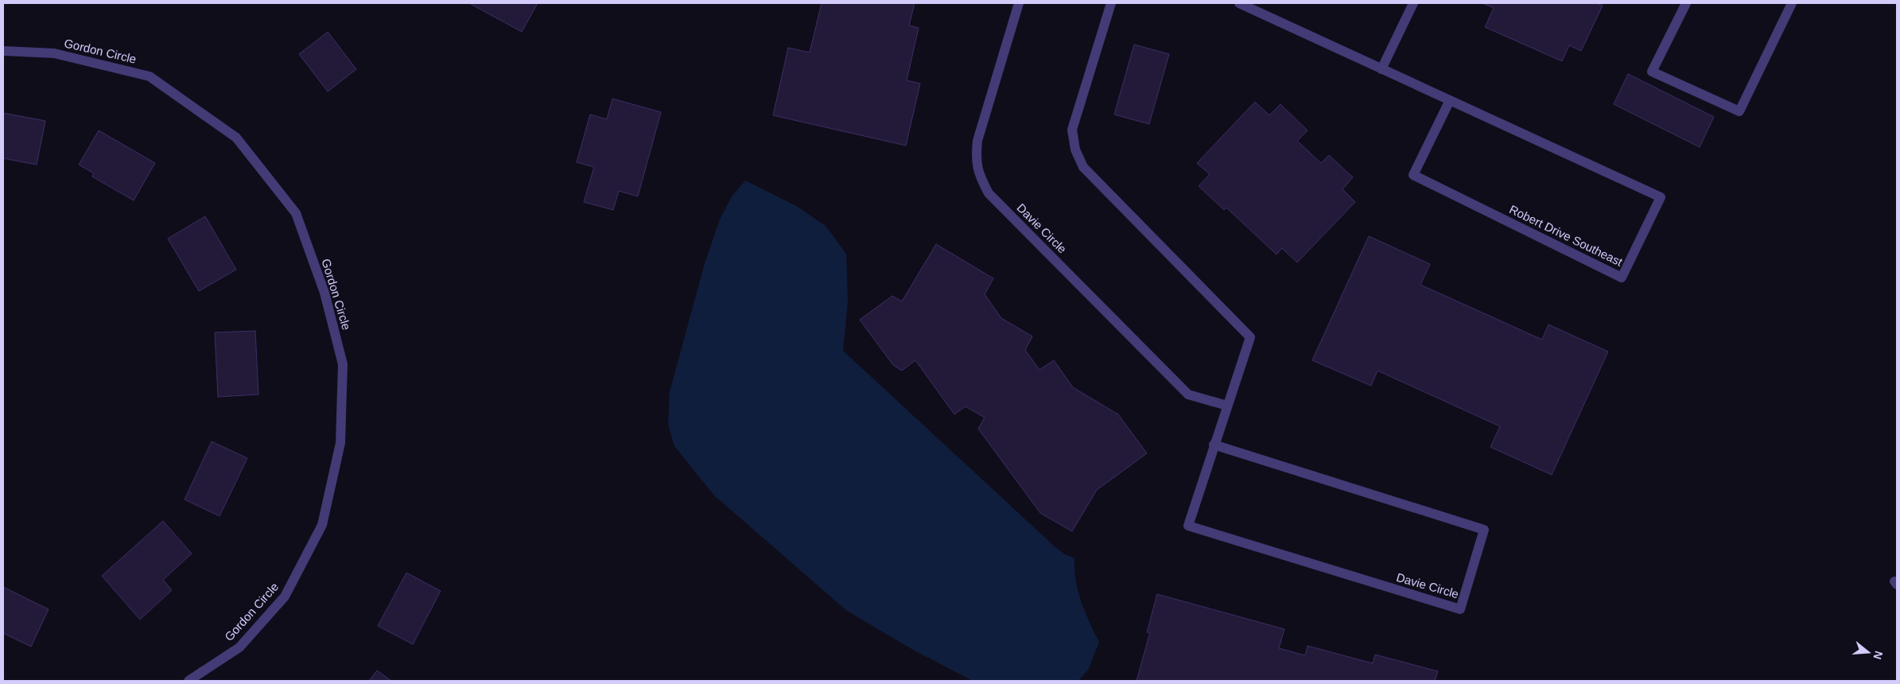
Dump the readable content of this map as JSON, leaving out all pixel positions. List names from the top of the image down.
{
  "streets": {
    "street": ["Gordon Circle", "Davie Circle", "Robert Drive Southeast"]
  },
  "north": "right"
}
